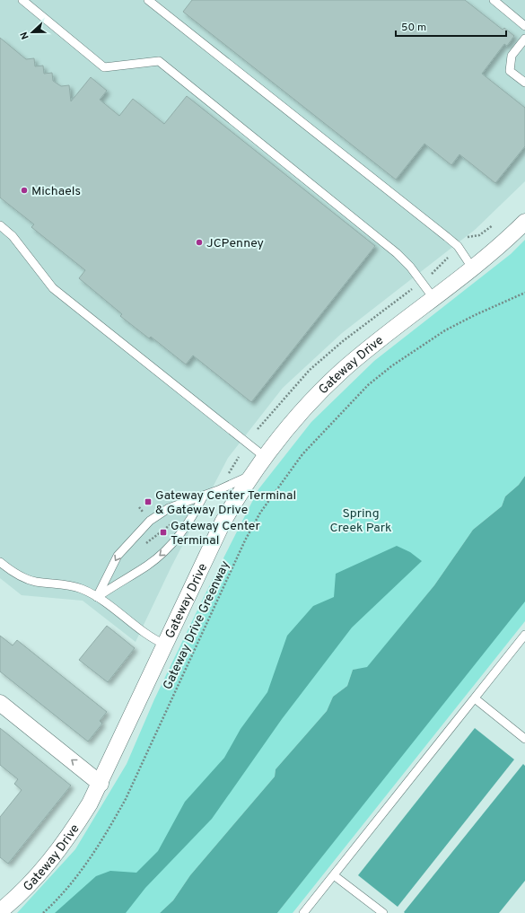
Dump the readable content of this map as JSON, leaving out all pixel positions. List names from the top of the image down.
{
  "streets": {
    "street": ["Gateway Drive"],
    "path": ["Gateway Drive Greenway"]
  },
  "parks": ["Spring Creek Park"],
  "places": {
    "other": ["Michaels", "JCPenney"],
    "transit": ["Gateway Center Terminal & Gateway Drive", "Gateway Center Terminal"]
  },
  "scale_bar": "50 m",
  "north": "left"
}
